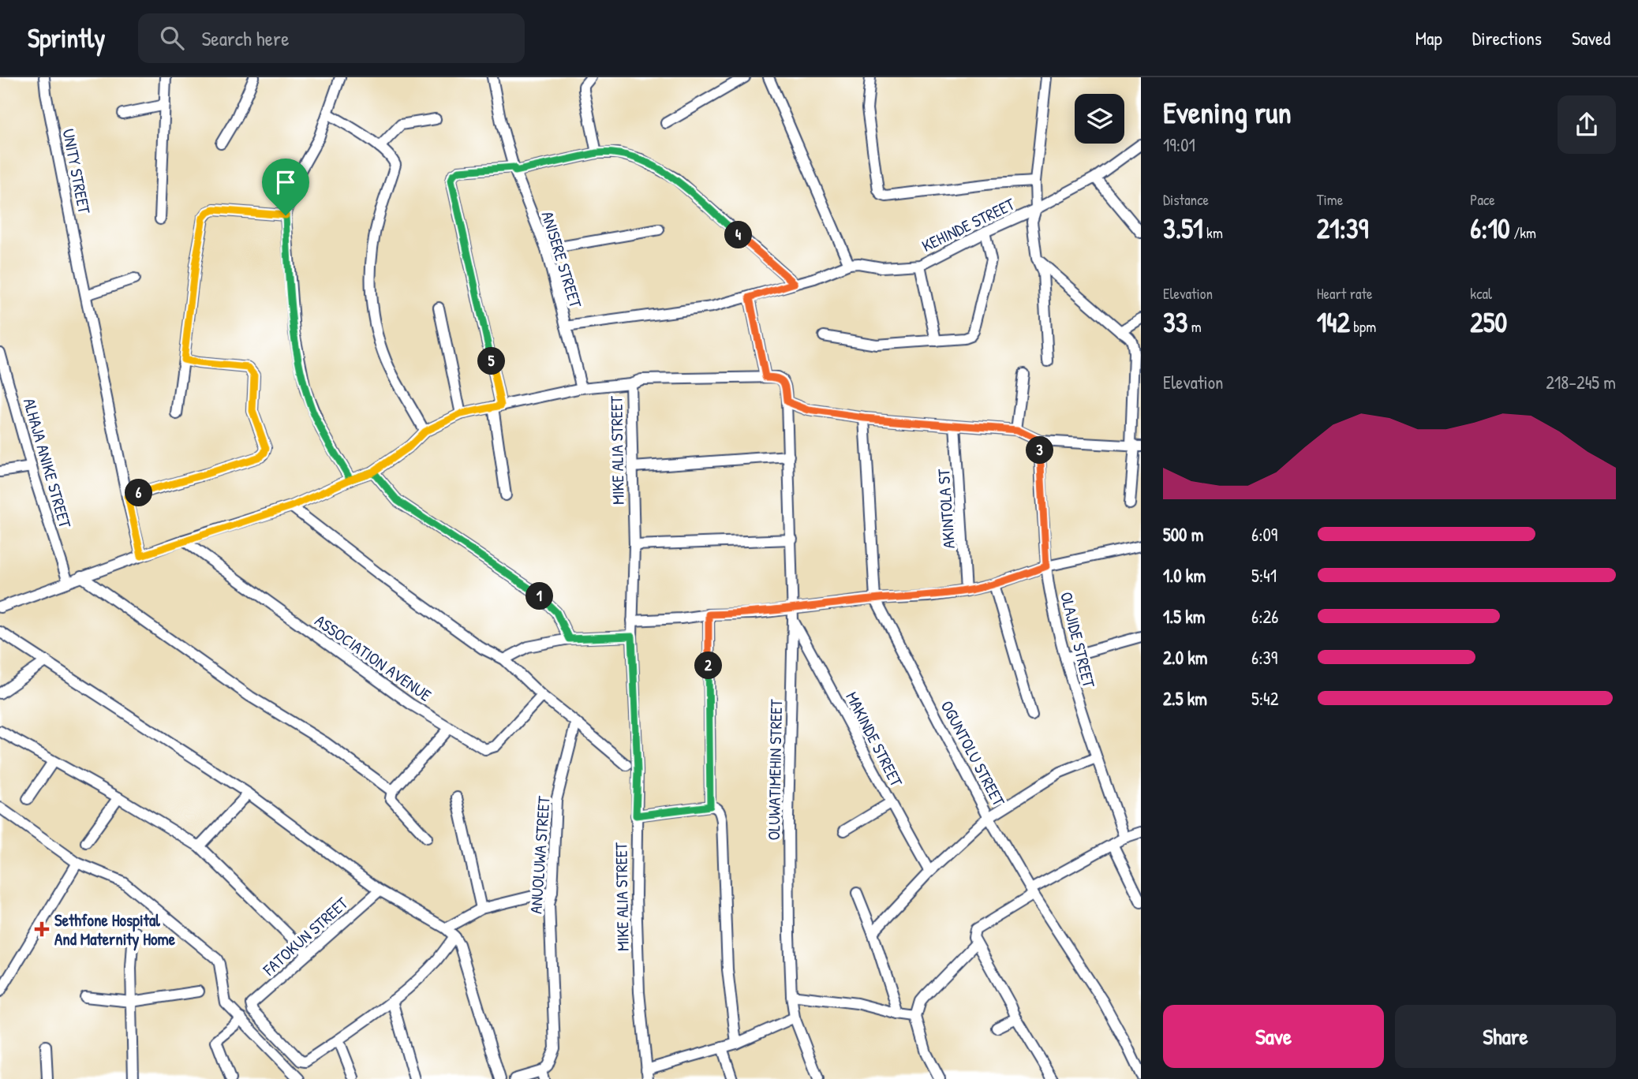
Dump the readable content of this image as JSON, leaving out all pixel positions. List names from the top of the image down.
{
  "streets": {
    "street": [
      "UNITY STREET",
      "KEHINDE STREET",
      "ANISERE STREET",
      "MIKE ALIA STREET",
      "ALHAJA ANIKE STREET",
      "AKINTOLA ST",
      "OLAJIDE STREET",
      "ASSOCIATION AVENUE",
      "MAKINDE STREET",
      "OGUNTOLU STREET",
      "OLUWATIMEHIN STREET",
      "ANUOLUWA STREET",
      "FATOKUN STREET"
    ]
  },
  "crossings": [
    ["KEHINDE STREET", "ANISERE STREET"],
    ["MAKINDE STREET", "OLUWATIMEHIN STREET"]
  ],
  "places": {
    "health": ["Sethfone Hospital And Maternity Home"]
  },
  "page": {
    "header": "Sprintly",
    "search": "Search here",
    "nav": ["Map", "Directions", "Saved"],
    "heading": ["Evening run", "19:01"],
    "stats": [
      ["Distance", "3.51 km"],
      ["Time", "21:39"],
      ["Pace", "6:10 /km"],
      ["Elevation", "33 m"],
      ["Heart rate", "142 bpm"],
      ["kcal", "250"]
    ],
    "pins": [
      "4",
      "5",
      "3",
      "6",
      "1",
      "2"
    ],
    "chart": ["Elevation", "218–245 m"],
    "list": [
      {
        "name": "500 m",
        "note": "6:09"
      },
      {
        "name": "1.0 km",
        "note": "5:41"
      },
      {
        "name": "1.5 km",
        "note": "6:26"
      },
      {
        "name": "2.0 km",
        "note": "6:39"
      },
      {
        "name": "2.5 km",
        "note": "5:42"
      }
    ],
    "buttons": ["Save", "Share"]
  }
}
